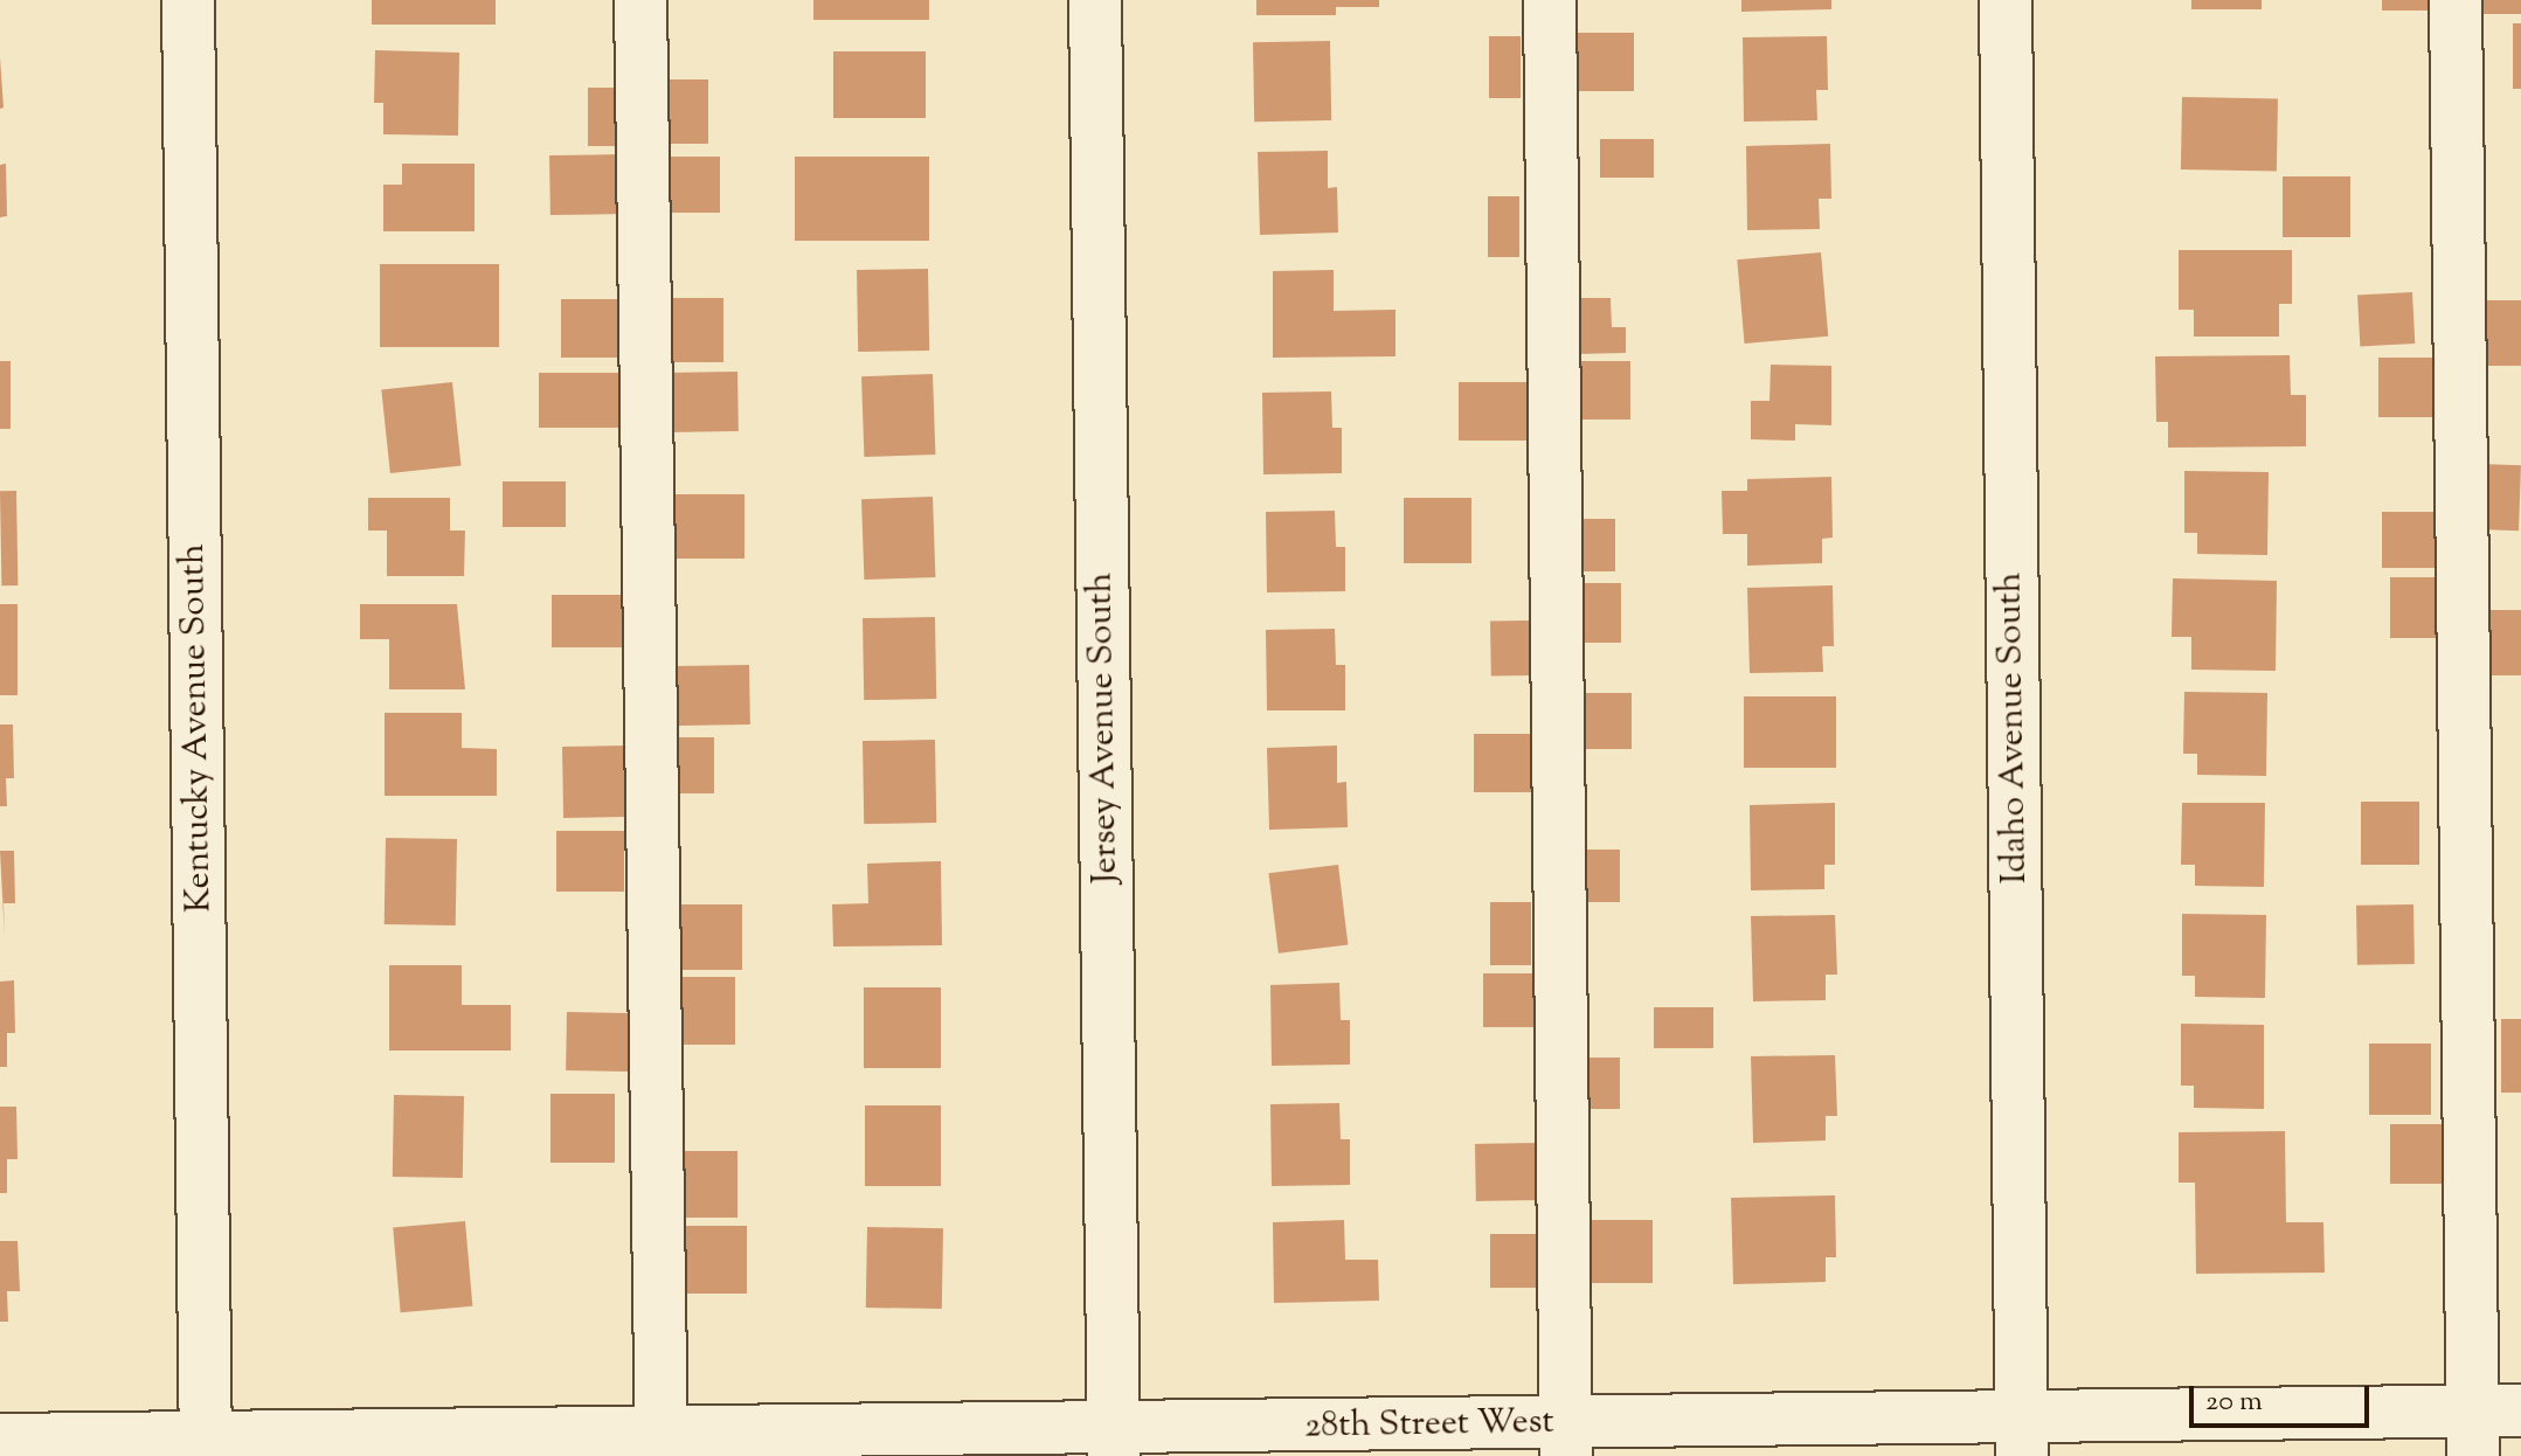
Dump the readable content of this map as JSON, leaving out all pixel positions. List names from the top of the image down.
{
  "streets": {
    "street": [
      "Kentucky Avenue South",
      "Jersey Avenue South",
      "Idaho Avenue South",
      "28th Street West"
    ]
  },
  "crossings": [
    ["Kentucky Avenue South", "28th Street West"],
    ["Jersey Avenue South", "28th Street West"],
    ["Idaho Avenue South", "28th Street West"]
  ],
  "scale_bar": "20 m"
}
